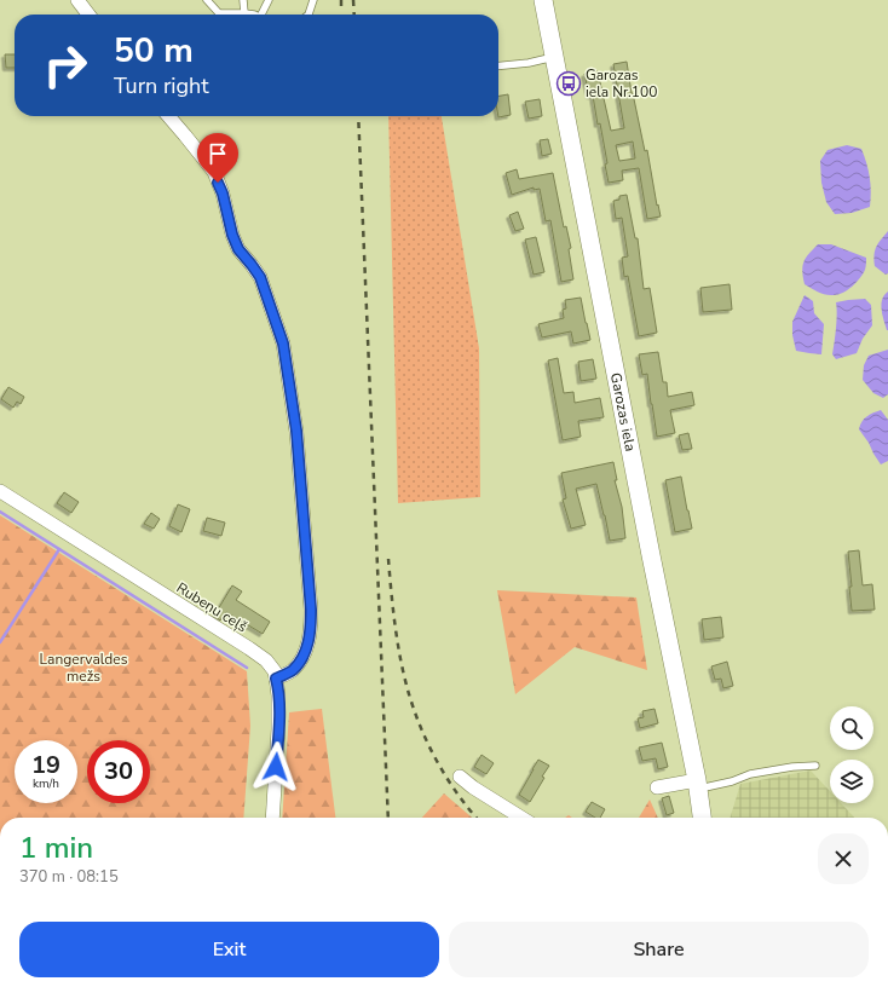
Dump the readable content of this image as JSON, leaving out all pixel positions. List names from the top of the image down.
{
  "streets": {
    "main road": ["Garozas iela"],
    "street": ["Rubeņu ceļš"]
  },
  "parks": ["Langervaldes mežs"],
  "places": {
    "bus stop": ["Garozas iela Nr.100"]
  },
  "page": {
    "turn": ["50 m", "Turn right"],
    "speed": "19 km/h",
    "limit": "30",
    "heading": ["1 min", "370 m · 08:15"],
    "buttons": ["Exit", "Share"]
  }
}
